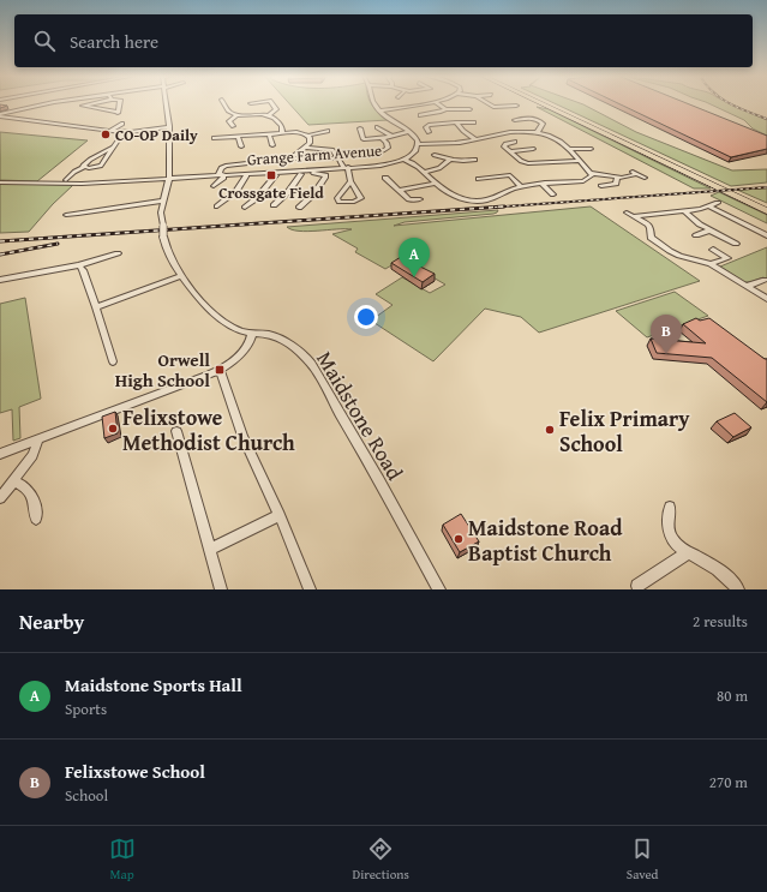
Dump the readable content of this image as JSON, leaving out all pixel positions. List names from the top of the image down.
{
  "streets": {
    "street": ["Grange Farm Avenue", "Maidstone Road"]
  },
  "crossings": [
    ["Grange Farm Avenue", "Maidstone Road"]
  ],
  "places": {
    "other": [
      "CO-OP Daily",
      "Felixstowe Methodist Church",
      "Felix Primary School",
      "Maidstone Road Baptist Church"
    ],
    "transit": ["Crossgate Field", "Orwell High School"]
  },
  "page": {
    "search": "Search here",
    "pins": ["A", "B"],
    "heading": ["Nearby", "2 results"],
    "list": [
      {
        "mark": "A",
        "name": "Maidstone Sports Hall",
        "note": "Sports",
        "value": "80 m"
      },
      {
        "mark": "B",
        "name": "Felixstowe School",
        "note": "School",
        "value": "270 m"
      }
    ],
    "nav": ["Map", "Directions", "Saved"]
  }
}
